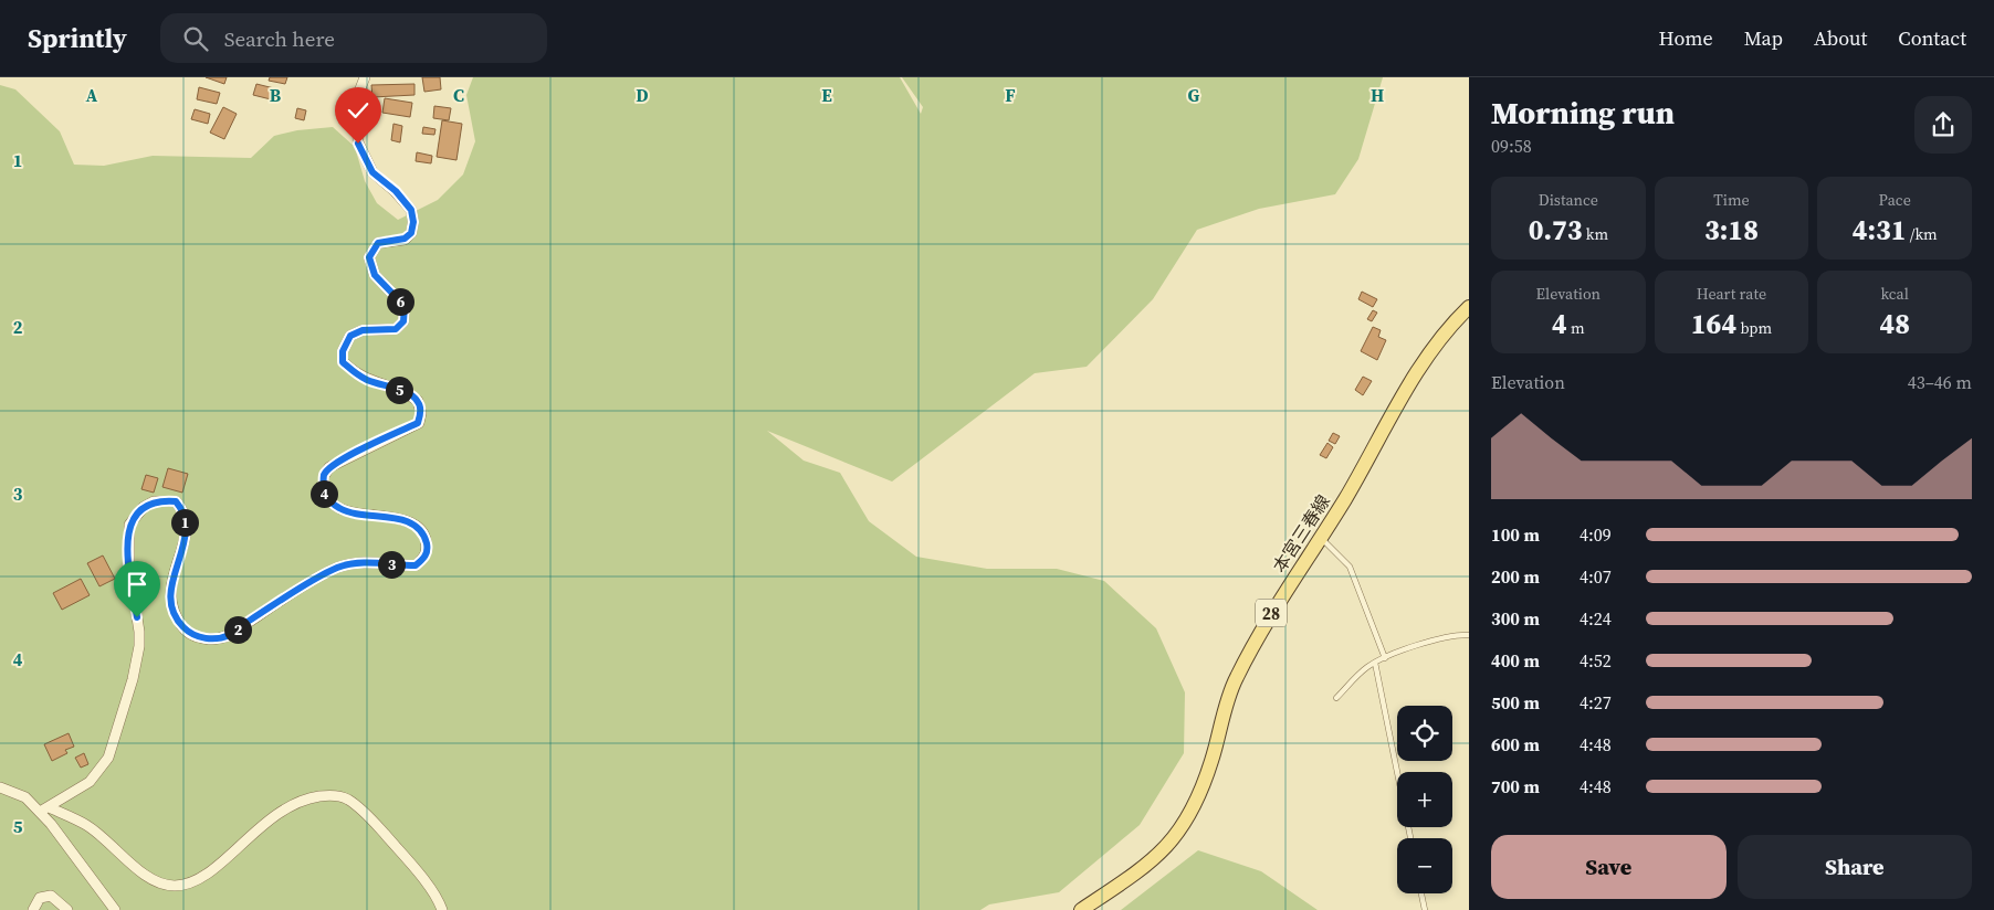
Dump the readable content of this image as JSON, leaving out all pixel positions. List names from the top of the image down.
{
  "streets": {
    "main road": ["本宮三春線", "28"]
  },
  "page": {
    "header": "Sprintly",
    "search": "Search here",
    "nav": [
      "Home",
      "Map",
      "About",
      "Contact"
    ],
    "heading": ["Morning run", "09:58"],
    "stats": [
      ["Distance", "0.73 km"],
      ["Time", "3:18"],
      ["Pace", "4:31 /km"],
      ["Elevation", "4 m"],
      ["Heart rate", "164 bpm"],
      ["kcal", "48"]
    ],
    "pins": [
      "6",
      "5",
      "4",
      "1",
      "3",
      "2"
    ],
    "chart": ["Elevation", "43–46 m"],
    "list": [
      {
        "name": "100 m",
        "note": "4:09"
      },
      {
        "name": "200 m",
        "note": "4:07"
      },
      {
        "name": "300 m",
        "note": "4:24"
      },
      {
        "name": "400 m",
        "note": "4:52"
      },
      {
        "name": "500 m",
        "note": "4:27"
      },
      {
        "name": "600 m",
        "note": "4:48"
      },
      {
        "name": "700 m",
        "note": "4:48"
      }
    ],
    "map_buttons": ["+", "−"],
    "buttons": ["Save", "Share"]
  },
  "grid": {
    "columns": [
      "A",
      "B",
      "C",
      "D",
      "E",
      "F",
      "G",
      "H"
    ],
    "rows": [
      "1",
      "2",
      "3",
      "4",
      "5"
    ]
  }
}
